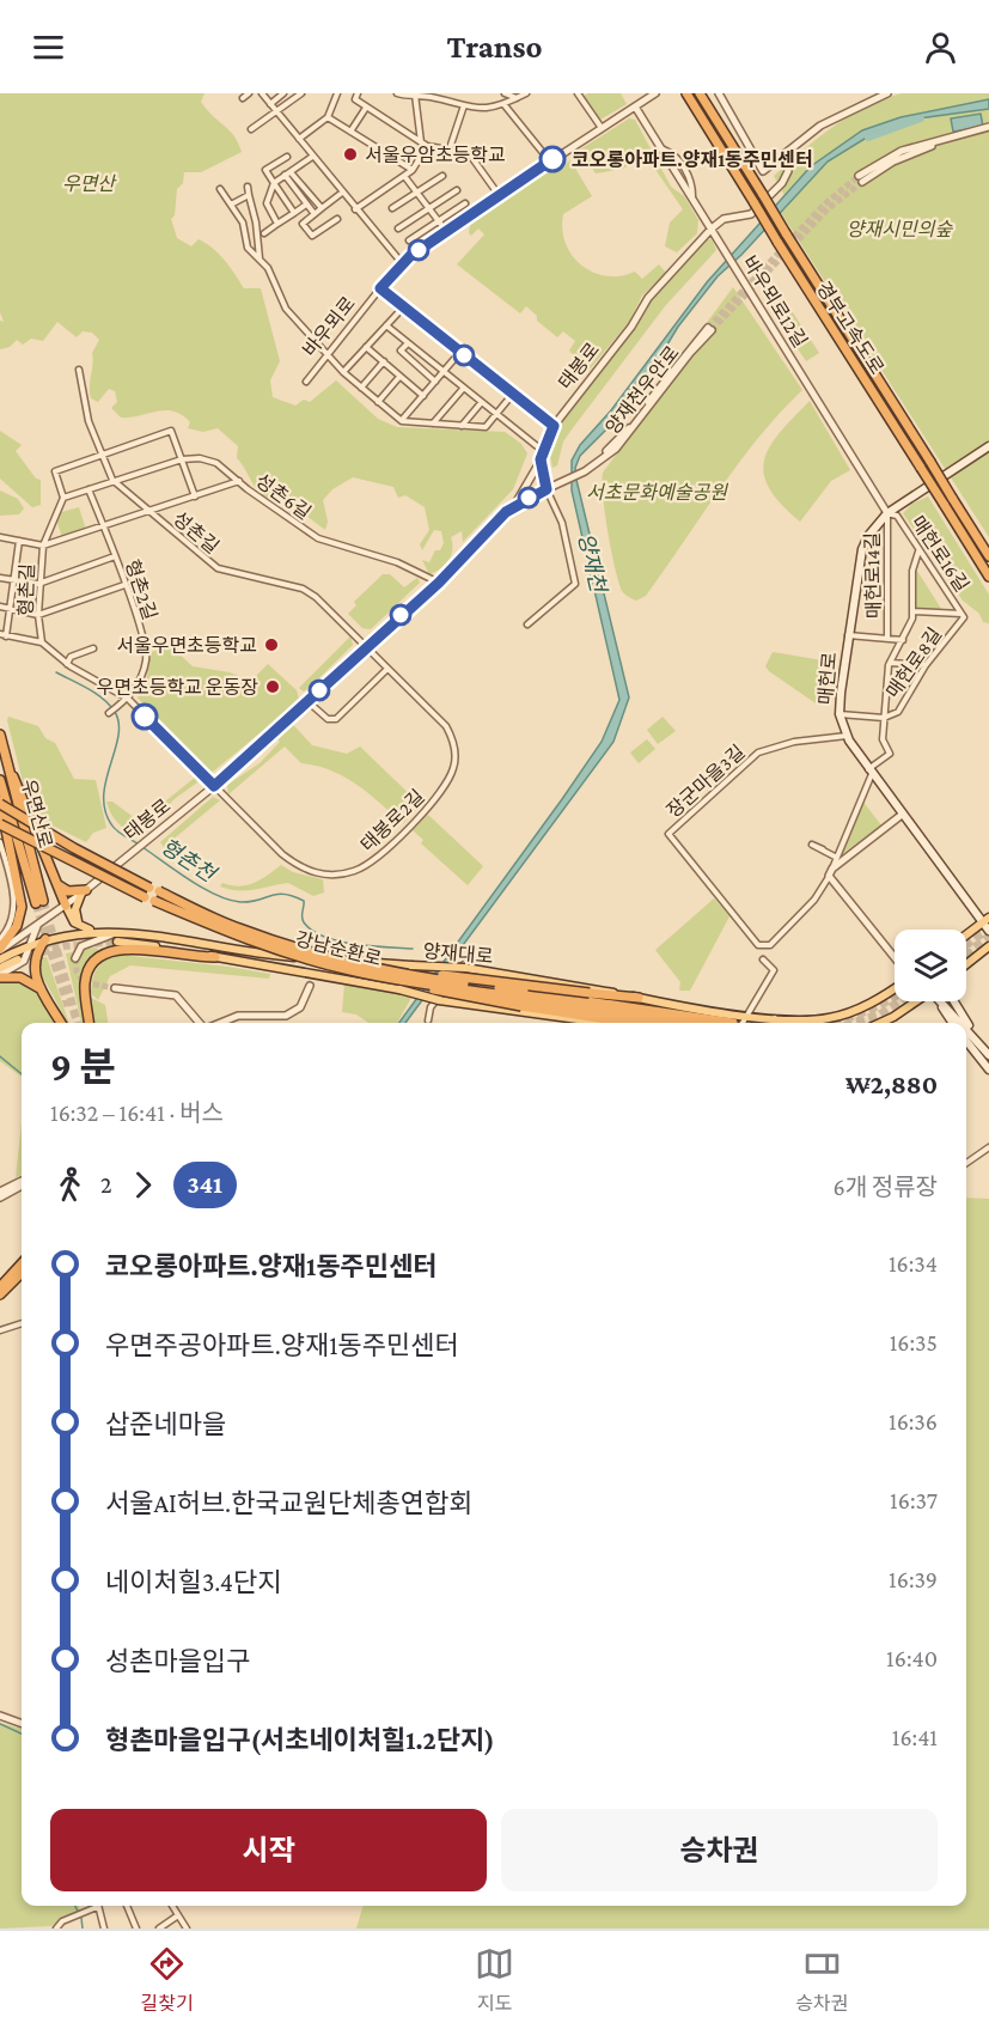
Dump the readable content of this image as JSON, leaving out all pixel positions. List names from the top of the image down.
{
  "streets": {
    "highway": ["경부고속도로", "우면산로", "강남순환로"],
    "main road": ["매헌로", "양재대로"],
    "street": [
      "바우뫼로12길",
      "바우뫼로",
      "태봉로",
      "양재천우안로",
      "성촌6길",
      "성촌길",
      "매헌로16길",
      "매헌로14길",
      "형촌길",
      "형촌2길",
      "매헌로8길",
      "장군마을3길",
      "태봉로2길"
    ]
  },
  "crossings": [
    ["바우뫼로12길", "바우뫼로"],
    ["바우뫼로12길", "태봉로"],
    ["바우뫼로12길", "매헌로16길"],
    ["바우뫼로12길", "매헌로14길"],
    ["바우뫼로12길", "매헌로"],
    ["태봉로", "양재천우안로"],
    ["태봉로", "형촌길"],
    ["태봉로", "태봉로2길"],
    ["성촌6길", "성촌길"],
    ["성촌길", "태봉로2길"],
    ["매헌로16길", "매헌로14길"],
    ["매헌로16길", "매헌로8길"],
    ["매헌로16길", "매헌로"],
    ["매헌로14길", "매헌로"],
    ["형촌길", "형촌2길"],
    ["형촌길", "태봉로2길"],
    ["매헌로8길", "매헌로"],
    ["매헌로", "장군마을3길"]
  ],
  "water": ["양재천", "형촌천"],
  "parks": ["우면산", "양재시민의숲", "서초문화예술공원"],
  "places": [
    "서울우암초등학교",
    "코오롱아파트.양재1동주민센터",
    "서울우면초등학교",
    "우면초등학교 운동장"
  ],
  "lines": ["bus line 341"],
  "page": {
    "header": "Transo",
    "heading": ["9 분", "16:32 – 16:41 · 버스", "₩2,880"],
    "legs": ["2", "341", "6개 정류장"],
    "list": [
      {
        "name": "코오롱아파트.양재1동주민센터",
        "value": "16:34"
      },
      {
        "name": "우면주공아파트.양재1동주민센터",
        "value": "16:35"
      },
      {
        "name": "삽준네마을",
        "value": "16:36"
      },
      {
        "name": "서울AI허브.한국교원단체총연합회",
        "value": "16:37"
      },
      {
        "name": "네이처힐3.4단지",
        "value": "16:39"
      },
      {
        "name": "성촌마을입구",
        "value": "16:40"
      },
      {
        "name": "형촌마을입구(서초네이처힐1.2단지)",
        "value": "16:41"
      }
    ],
    "buttons": ["시작", "승차권"],
    "tabs": ["길찾기", "지도", "승차권"]
  }
}
